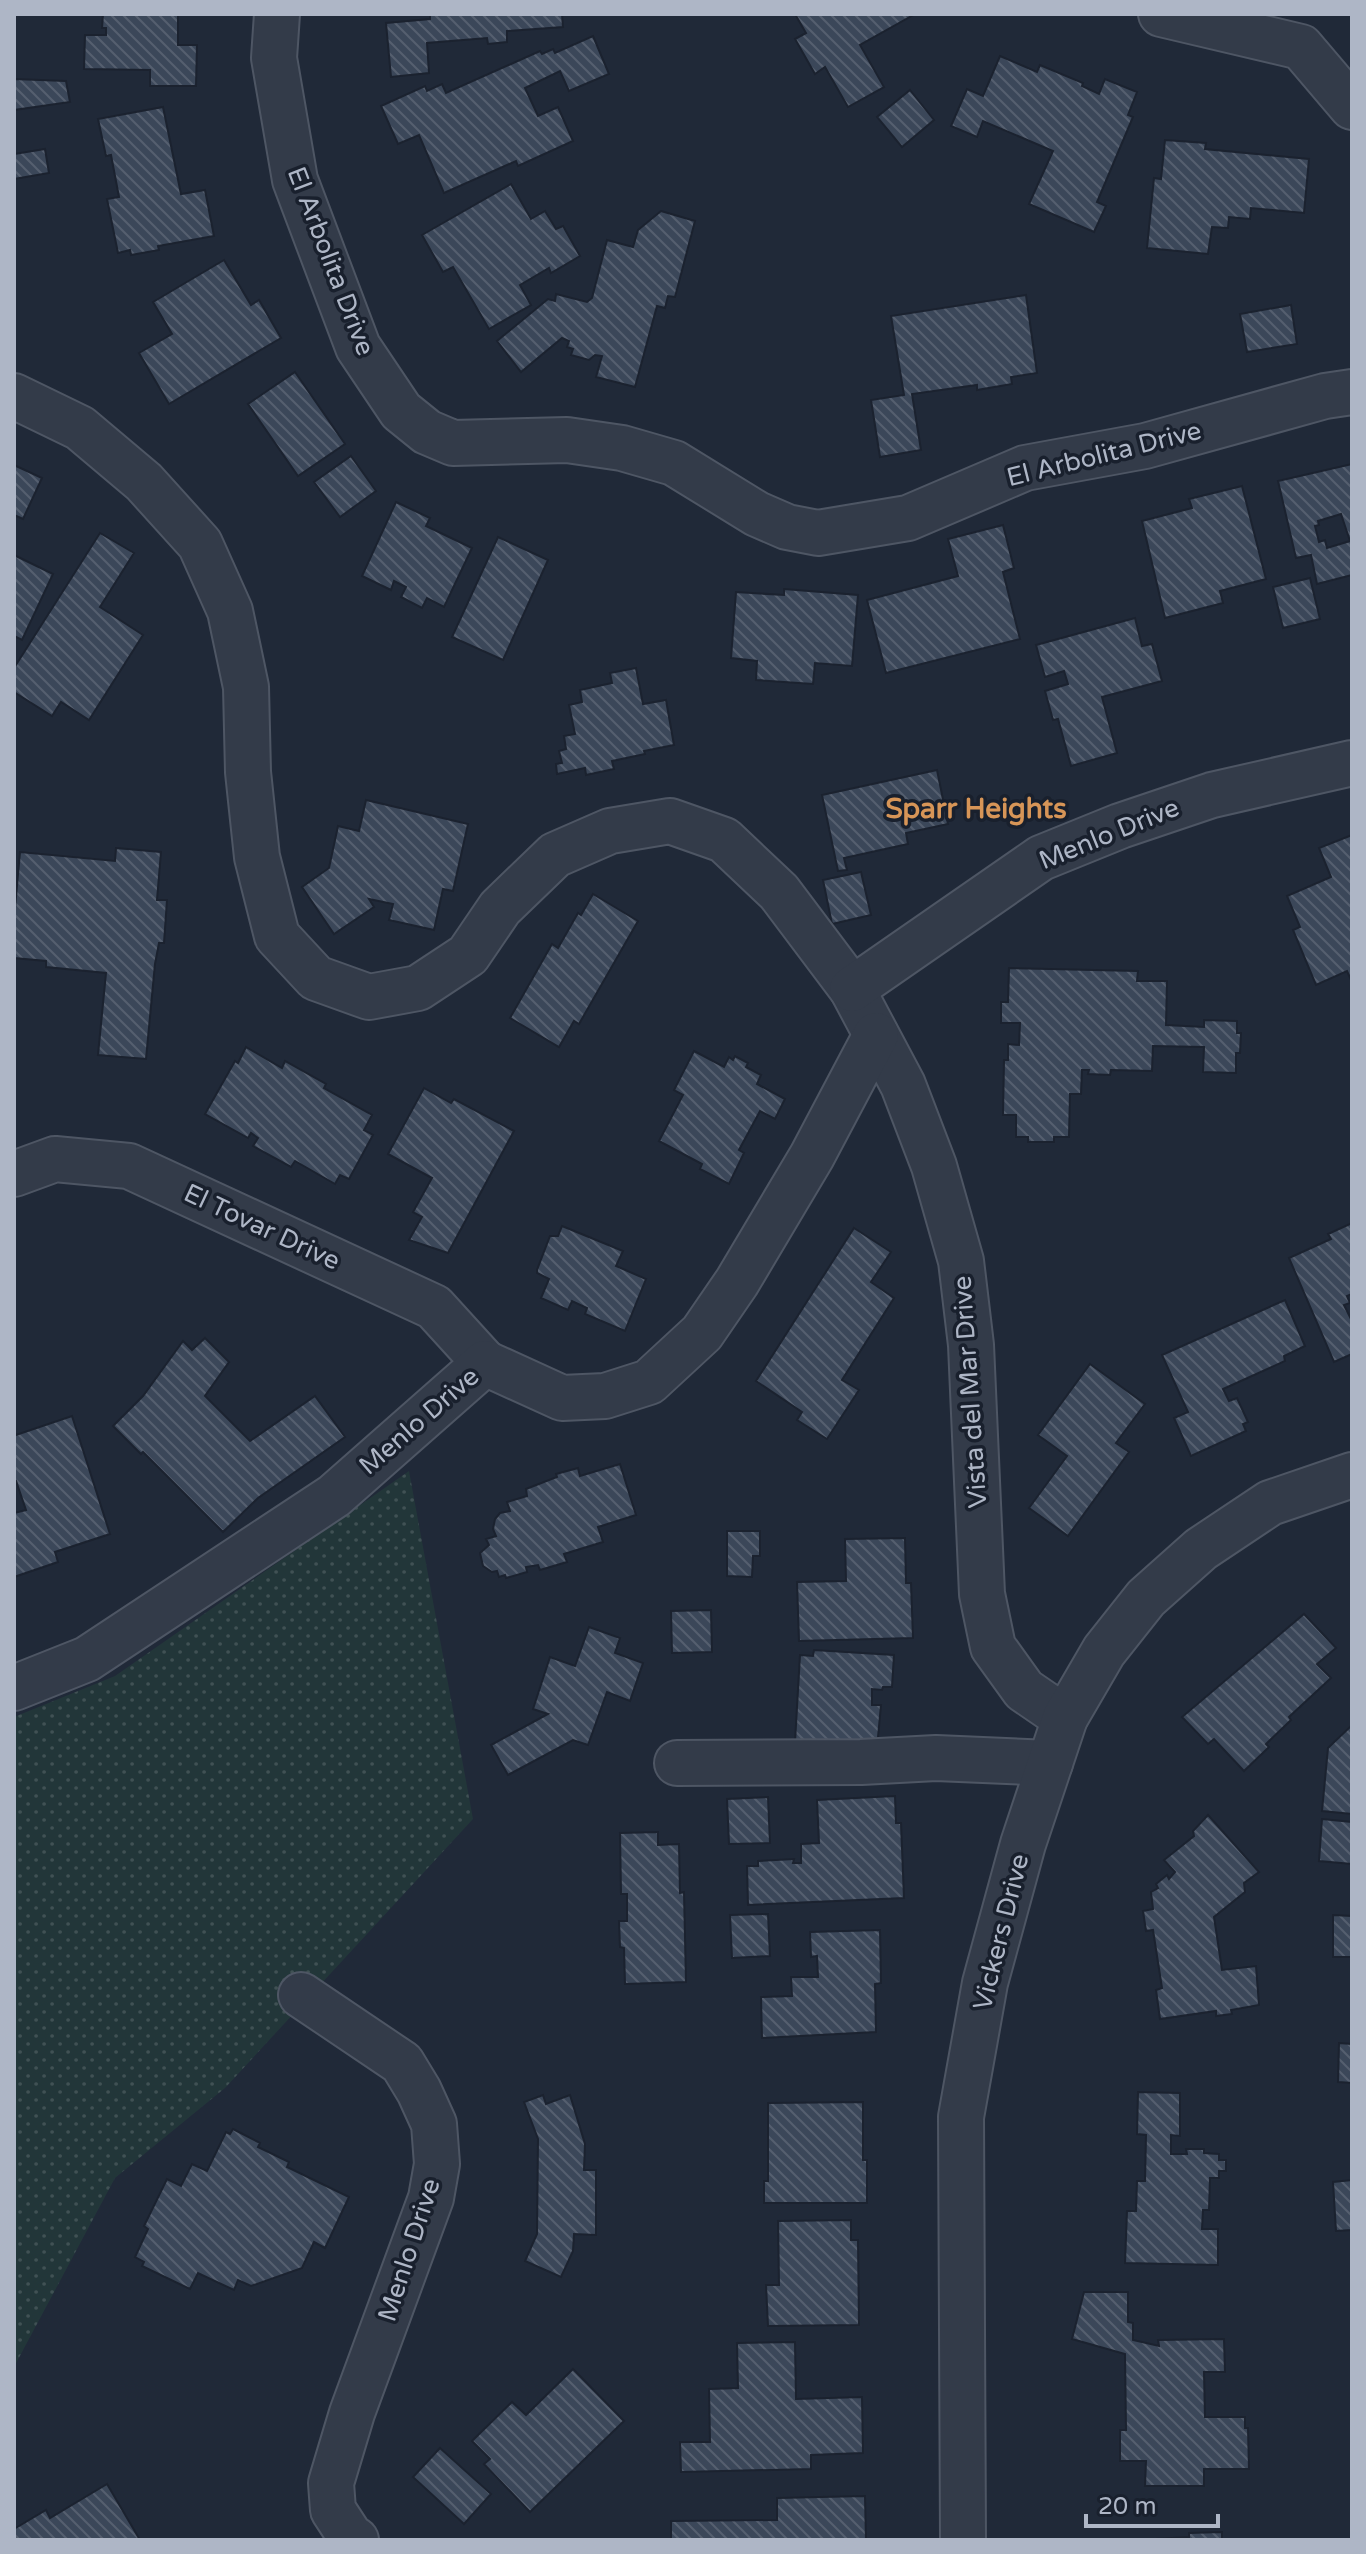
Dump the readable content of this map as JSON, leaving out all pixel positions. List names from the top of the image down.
{
  "streets": {
    "street": [
      "El Arbolita Drive",
      "Menlo Drive",
      "El Tovar Drive",
      "Vista del Mar Drive",
      "Vickers Drive"
    ]
  },
  "crossings": [
    ["Menlo Drive", "El Tovar Drive"],
    ["Menlo Drive", "Vista del Mar Drive"],
    ["Vista del Mar Drive", "Vickers Drive"]
  ],
  "districts": ["Sparr Heights"],
  "scale_bar": "20 m"
}
